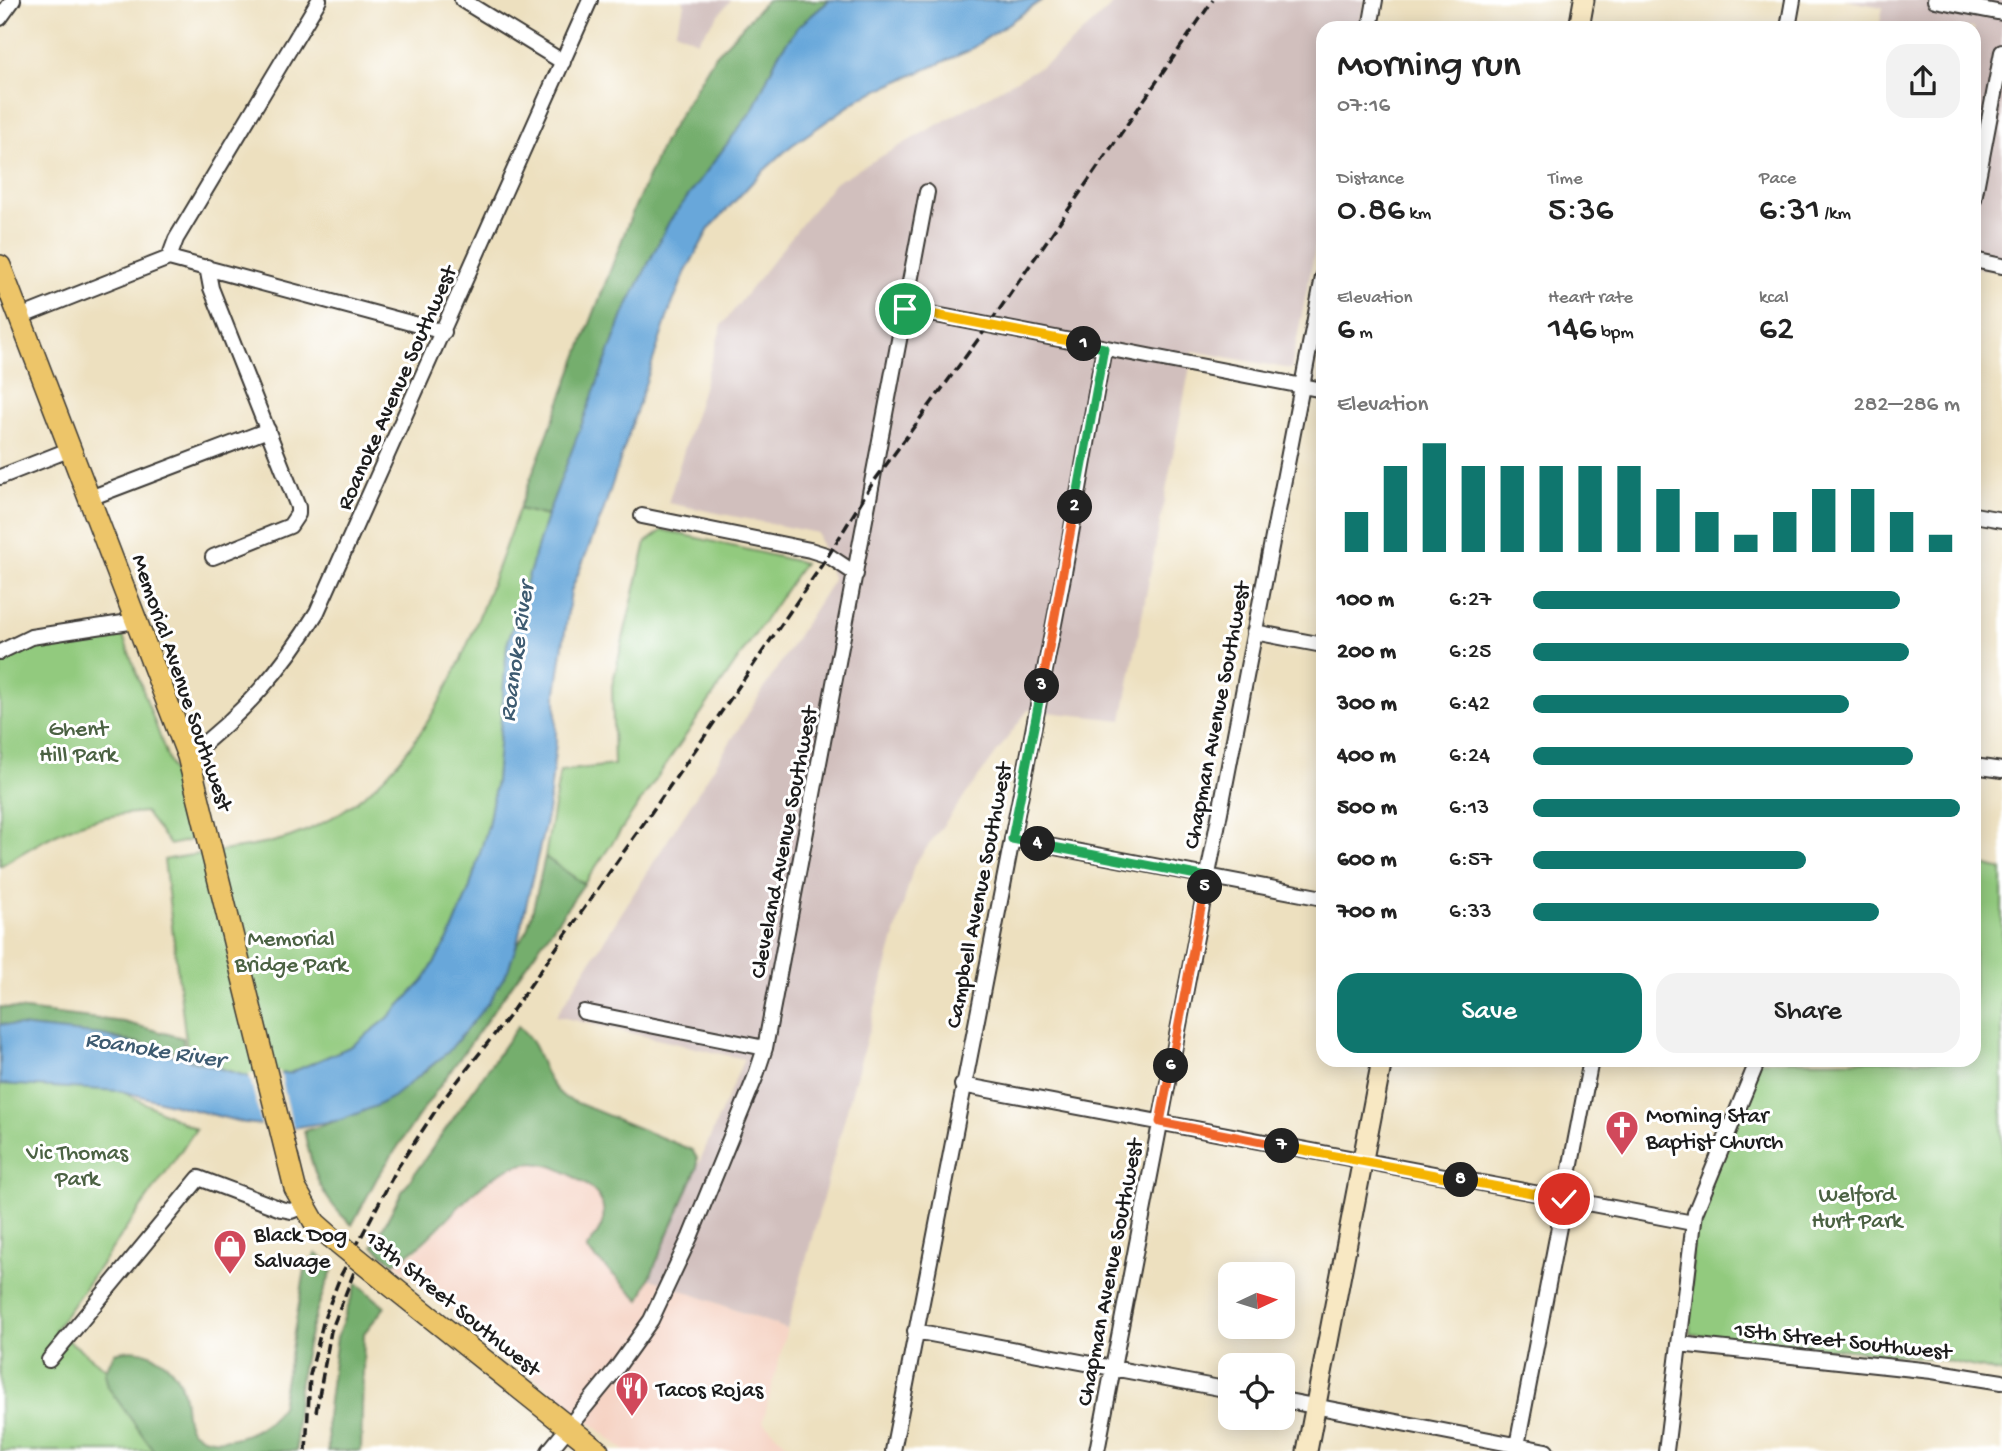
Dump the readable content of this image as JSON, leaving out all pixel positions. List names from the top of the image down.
{
  "streets": {
    "main road": ["Memorial Avenue Southwest", "13th Street Southwest"],
    "street": [
      "Roanoke Avenue Southwest",
      "Chapman Avenue Southwest",
      "Cleveland Avenue Southwest",
      "Campbell Avenue Southwest",
      "15th Street Southwest"
    ]
  },
  "crossings": [
    ["Roanoke Avenue Southwest", "Memorial Avenue Southwest"],
    ["Memorial Avenue Southwest", "13th Street Southwest"],
    ["Cleveland Avenue Southwest", "13th Street Southwest"]
  ],
  "water": ["Roanoke River"],
  "parks": [
    "Ghent Hill Park",
    "Memorial Bridge Park",
    "Vic Thomas Park",
    "Welford Hurt Park"
  ],
  "places": {
    "church": ["Morning Star Baptist Church"],
    "shop": ["Black Dog Salvage"],
    "restaurant": ["Tacos Rojas"]
  },
  "north": "right",
  "page": {
    "heading": ["Morning run", "07:16"],
    "stats": [
      ["Distance", "0.86 km"],
      ["Time", "5:36"],
      ["Pace", "6:31 /km"],
      ["Elevation", "6 m"],
      ["Heart rate", "146 bpm"],
      ["kcal", "62"]
    ],
    "pins": [
      "1",
      "2",
      "3",
      "4",
      "5",
      "6",
      "7",
      "8"
    ],
    "chart": ["Elevation", "282–286 m"],
    "list": [
      {
        "name": "100 m",
        "note": "6:27"
      },
      {
        "name": "200 m",
        "note": "6:25"
      },
      {
        "name": "300 m",
        "note": "6:42"
      },
      {
        "name": "400 m",
        "note": "6:24"
      },
      {
        "name": "500 m",
        "note": "6:13"
      },
      {
        "name": "600 m",
        "note": "6:57"
      },
      {
        "name": "700 m",
        "note": "6:33"
      }
    ],
    "buttons": ["Save", "Share"]
  }
}
